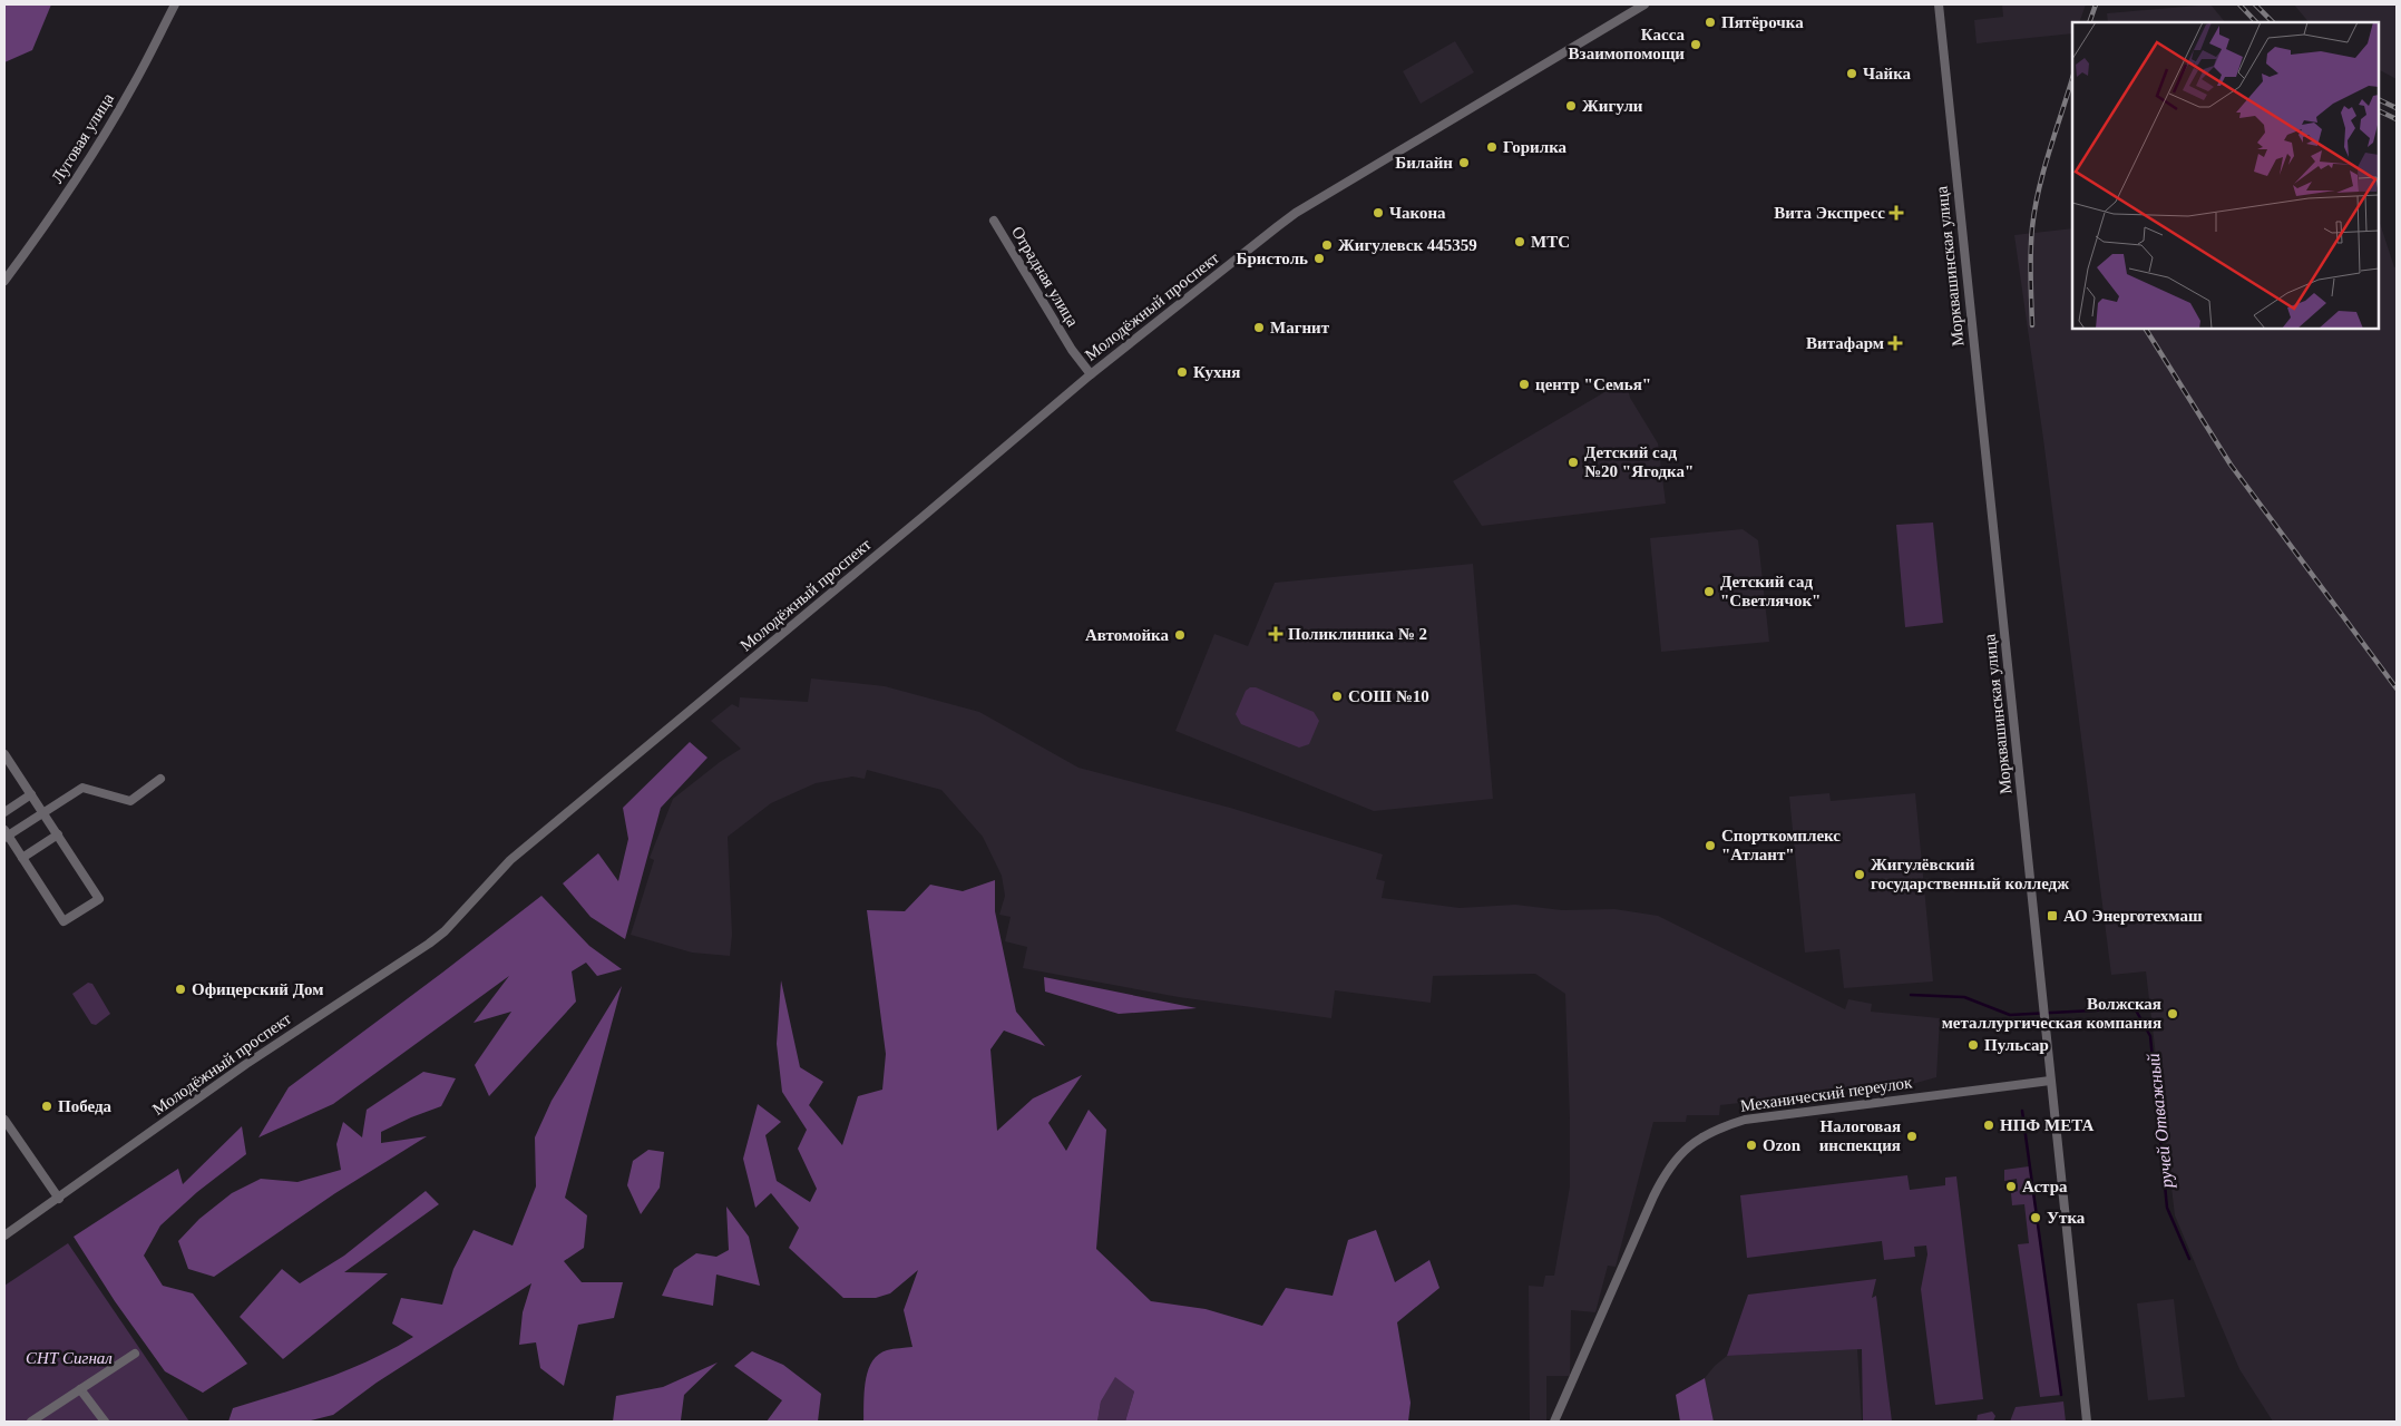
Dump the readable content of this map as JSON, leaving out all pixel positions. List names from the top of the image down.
{
  "streets": {
    "street": [
      "Луговая улица",
      "Морквашинская улица",
      "Отрадная улица",
      "Молодёжный проспект",
      "Механический переулок"
    ]
  },
  "crossings": [
    ["Морквашинская улица", "Механический переулок"],
    ["Отрадная улица", "Молодёжный проспект"]
  ],
  "water": ["ручей Отважный"],
  "parks": ["СНТ Сигнал"],
  "places": {
    "other": [
      "Пятёрочка",
      "Касса Взаимопомощи",
      "Чайка",
      "Жигули",
      "Горилка",
      "Билайн",
      "Чакона",
      "МТС",
      "Жигулевск 445359",
      "Бристоль",
      "Магнит",
      "Кухня",
      "центр \"Семья\"",
      "Детский сад №20 \"Ягодка\"",
      "Детский сад \"Светлячок\"",
      "Автомойка",
      "СОШ №10",
      "Спорткомплекс \"Атлант\"",
      "Жигулёвский государственный колледж",
      "Офицерский Дом",
      "Волжская металлургическая компания",
      "Пульсар",
      "Победа",
      "НПФ МЕТА",
      "Налоговая инспекция",
      "Ozon",
      "Астра",
      "Утка"
    ],
    "health": ["Вита Экспресс", "Витафарм", "Поликлиника № 2"],
    "transit": ["АО Энерготехмаш"]
  }
}
